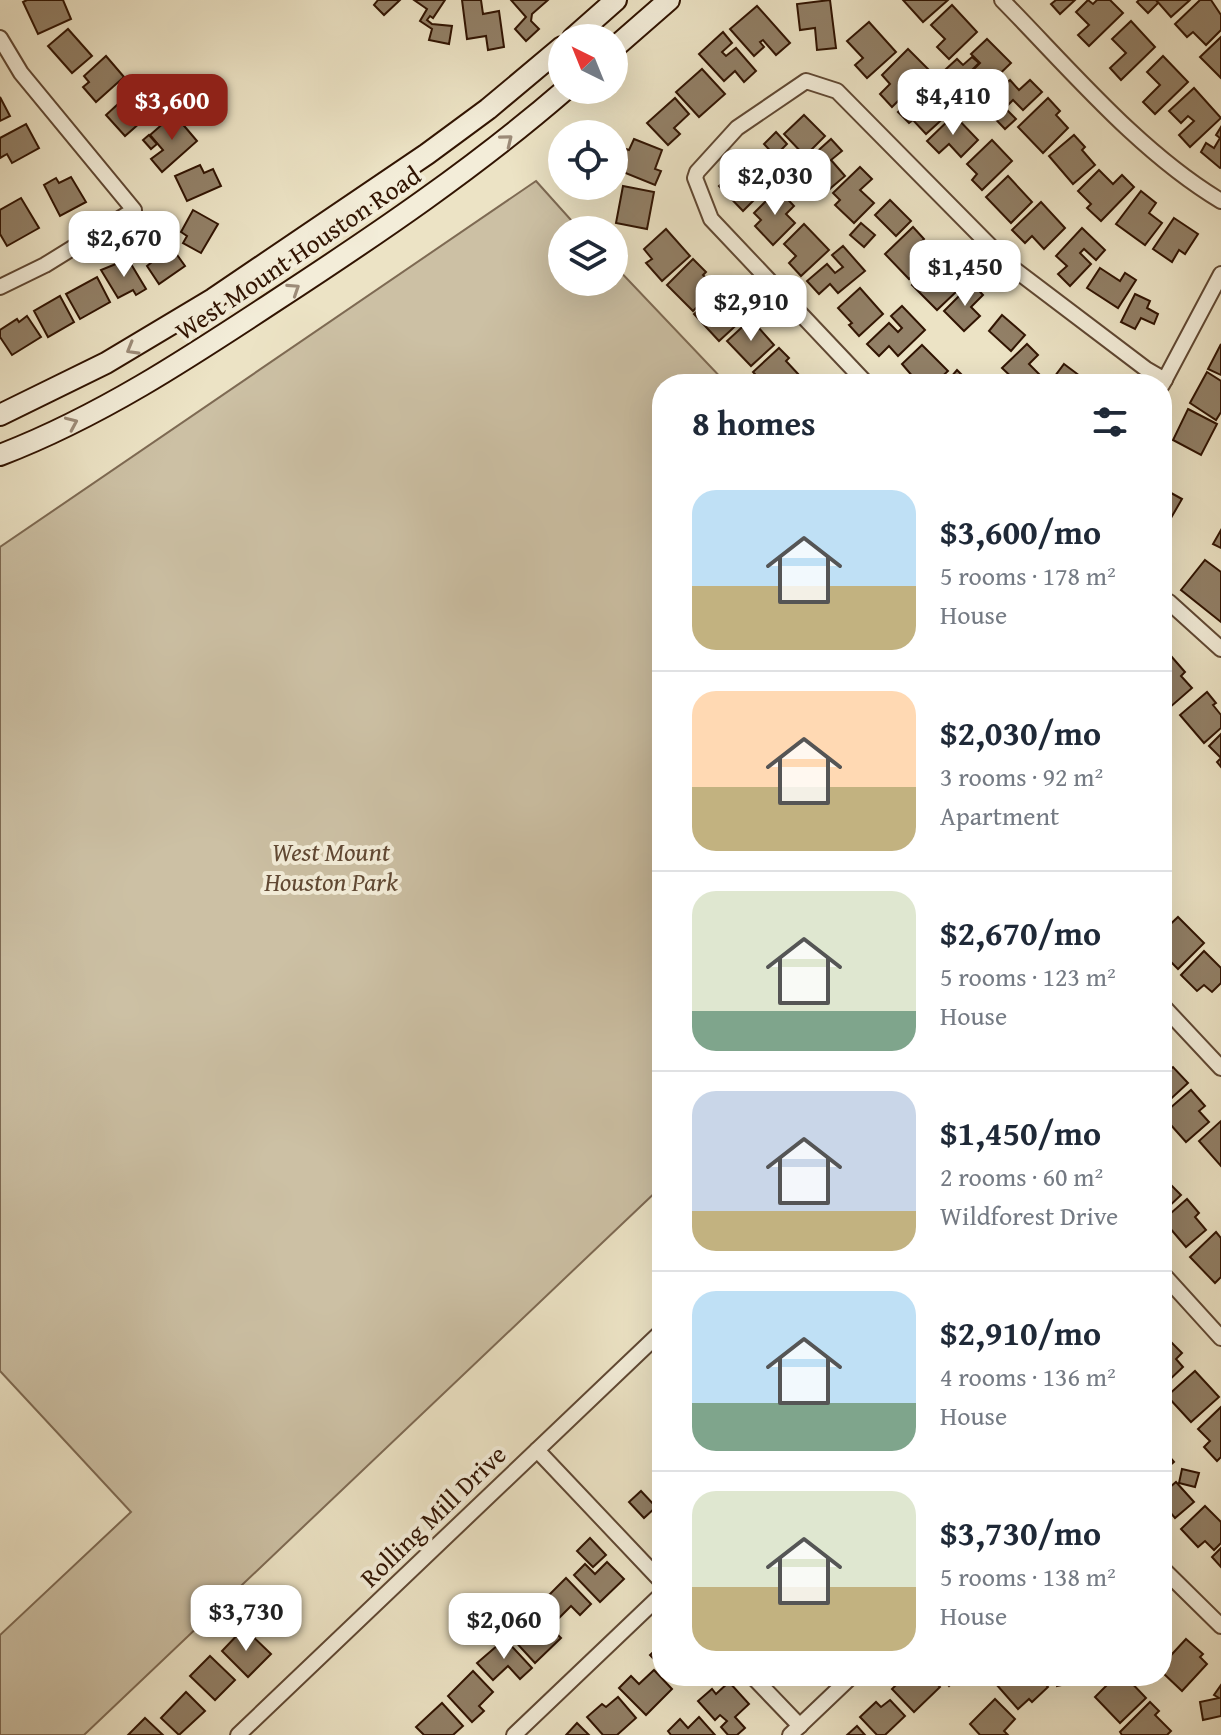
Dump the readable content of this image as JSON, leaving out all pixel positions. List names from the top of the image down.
{
  "streets": {
    "main road": ["West Mount Houston Road"],
    "street": ["Rolling Mill Drive"]
  },
  "parks": ["West Mount Houston Park"],
  "north": "top left",
  "page": {
    "price": [
      "$4,410",
      "$3,600",
      "$2,030",
      "$2,670",
      "$1,450",
      "$2,910",
      "$3,730",
      "$2,060"
    ],
    "heading": "8 homes",
    "list": [
      {
        "name": "$3,600/mo",
        "note": "5 rooms · 178 m² · House"
      },
      {
        "name": "$2,030/mo",
        "note": "3 rooms · 92 m² · Apartment"
      },
      {
        "name": "$2,670/mo",
        "note": "5 rooms · 123 m² · House"
      },
      {
        "name": "$1,450/mo",
        "note": "2 rooms · 60 m² · Wildforest Drive"
      },
      {
        "name": "$2,910/mo",
        "note": "4 rooms · 136 m² · House"
      },
      {
        "name": "$3,730/mo",
        "note": "5 rooms · 138 m² · House"
      }
    ]
  }
}
